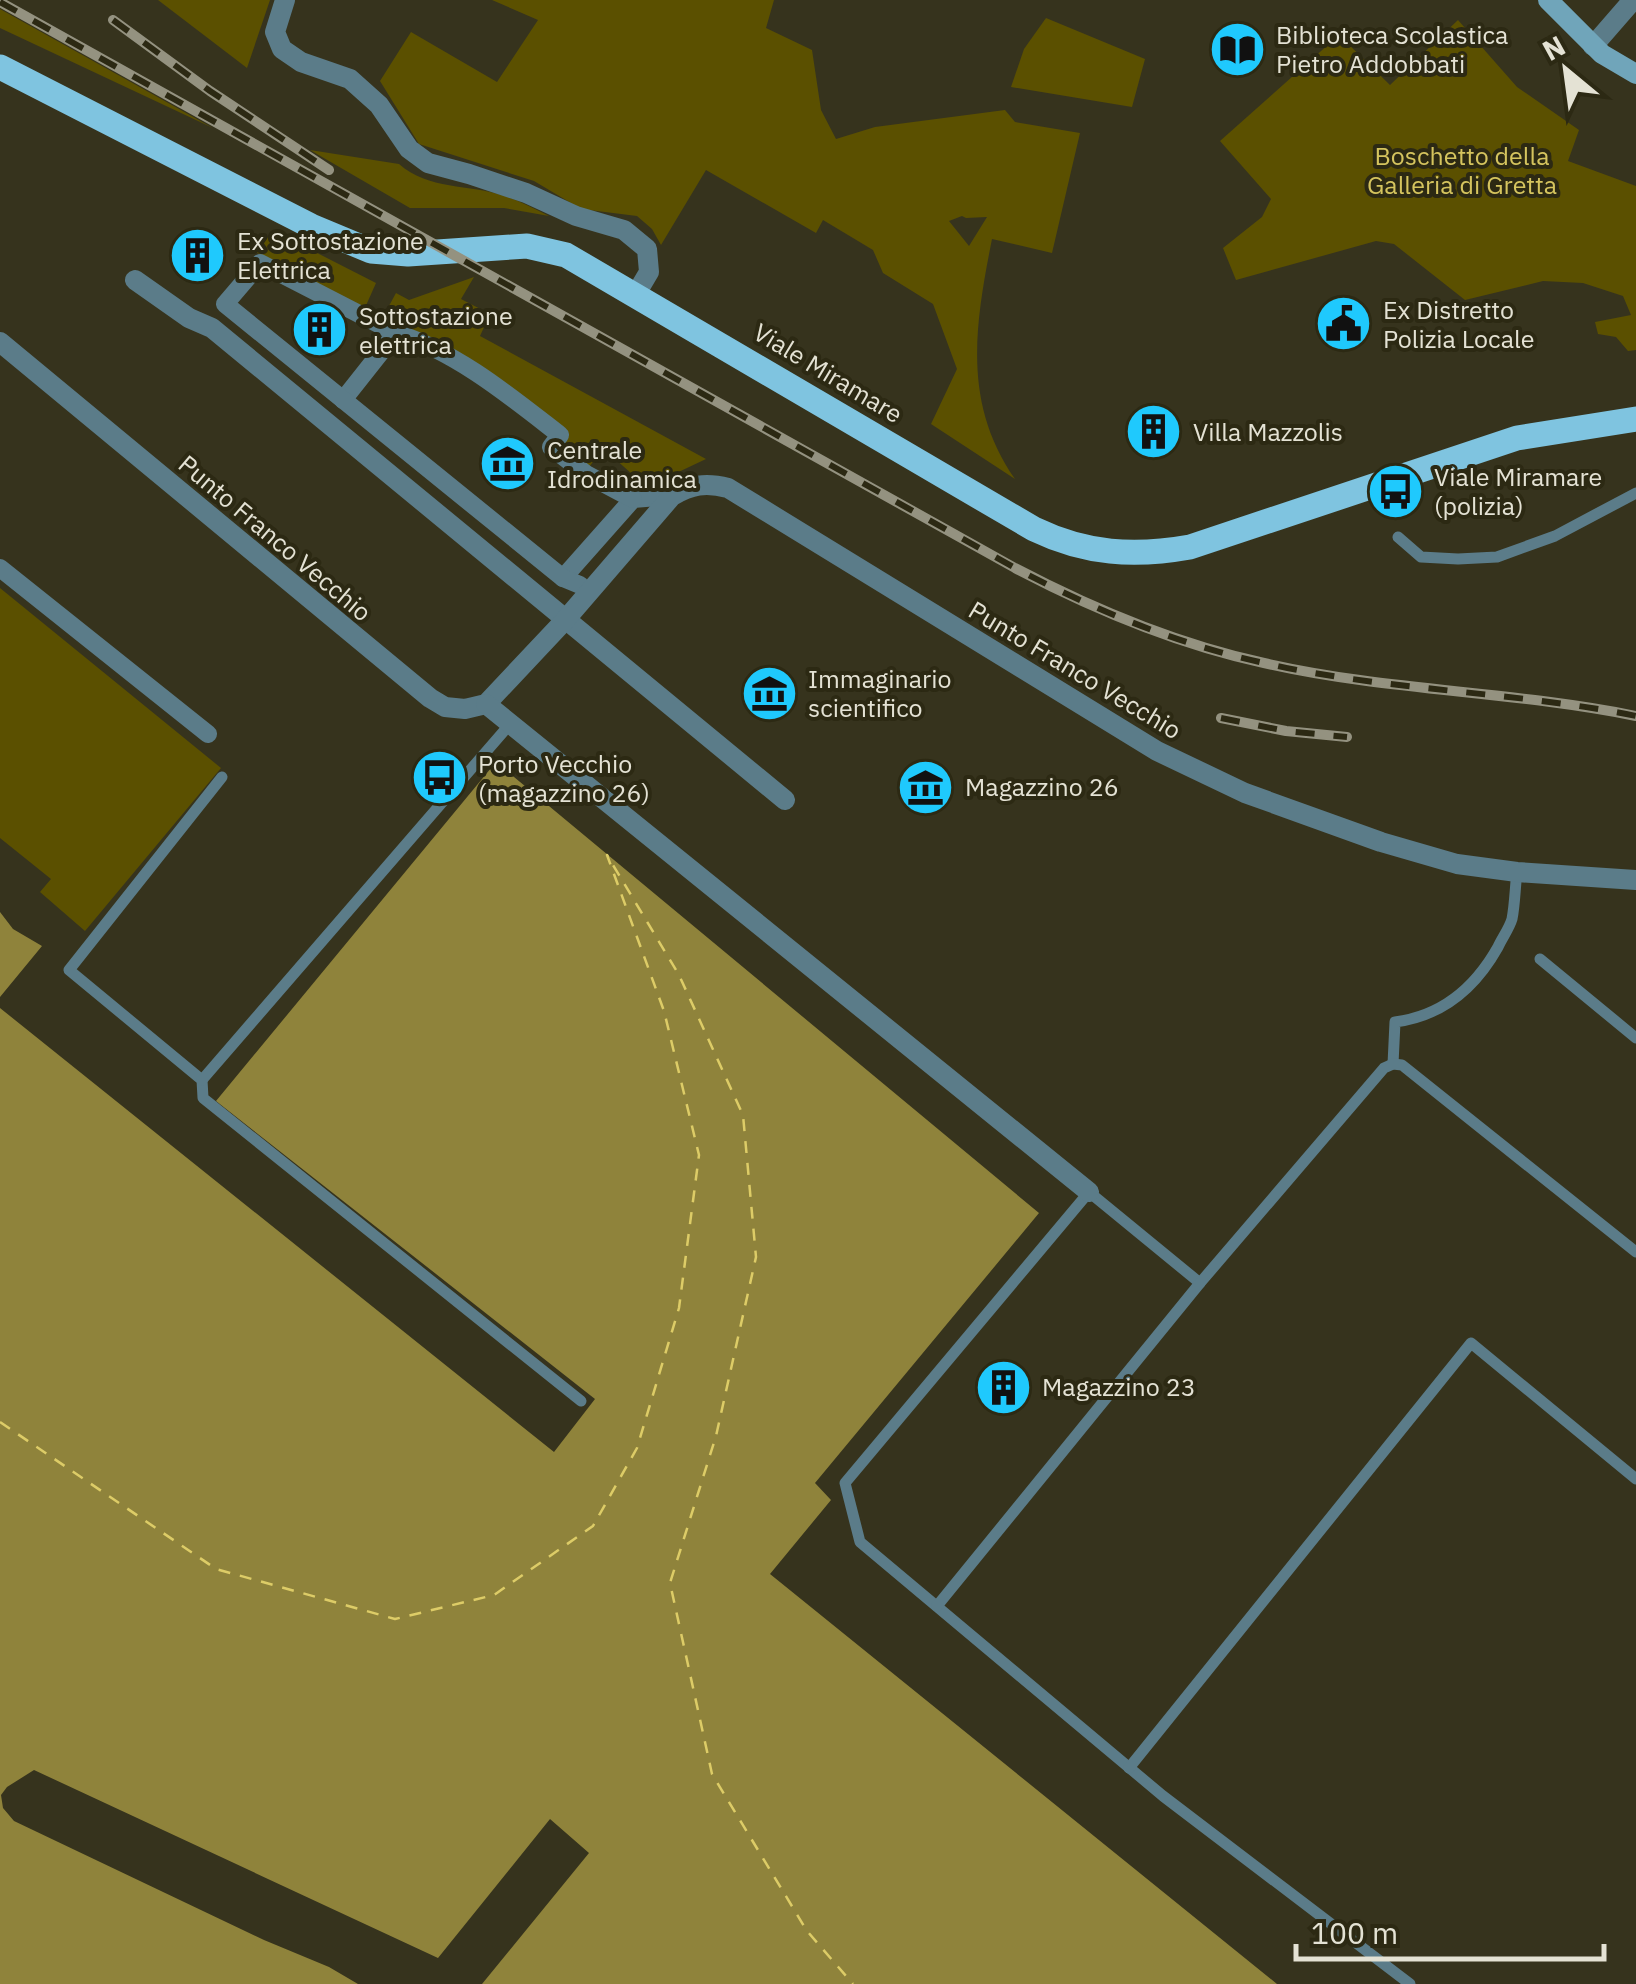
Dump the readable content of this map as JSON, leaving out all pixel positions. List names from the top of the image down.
{
  "streets": {
    "main road": ["Viale Miramare"],
    "street": ["Punto Franco Vecchio"]
  },
  "parks": ["Boschetto della Galleria di Gretta"],
  "places": {
    "library": ["Biblioteca Scolastica Pietro Addobbati"],
    "building": [
      "Ex Sottostazione Elettrica",
      "Sottostazione elettrica",
      "Villa Mazzolis",
      "Magazzino 23"
    ],
    "public building": ["Ex Distretto Polizia Locale"],
    "museum": ["Centrale Idrodinamica", "Immaginario scientifico", "Magazzino 26"],
    "bus stop": ["Viale Miramare (polizia)", "Porto Vecchio (magazzino 26)"]
  },
  "scale_bar": "100 m",
  "north": "top left"
}
